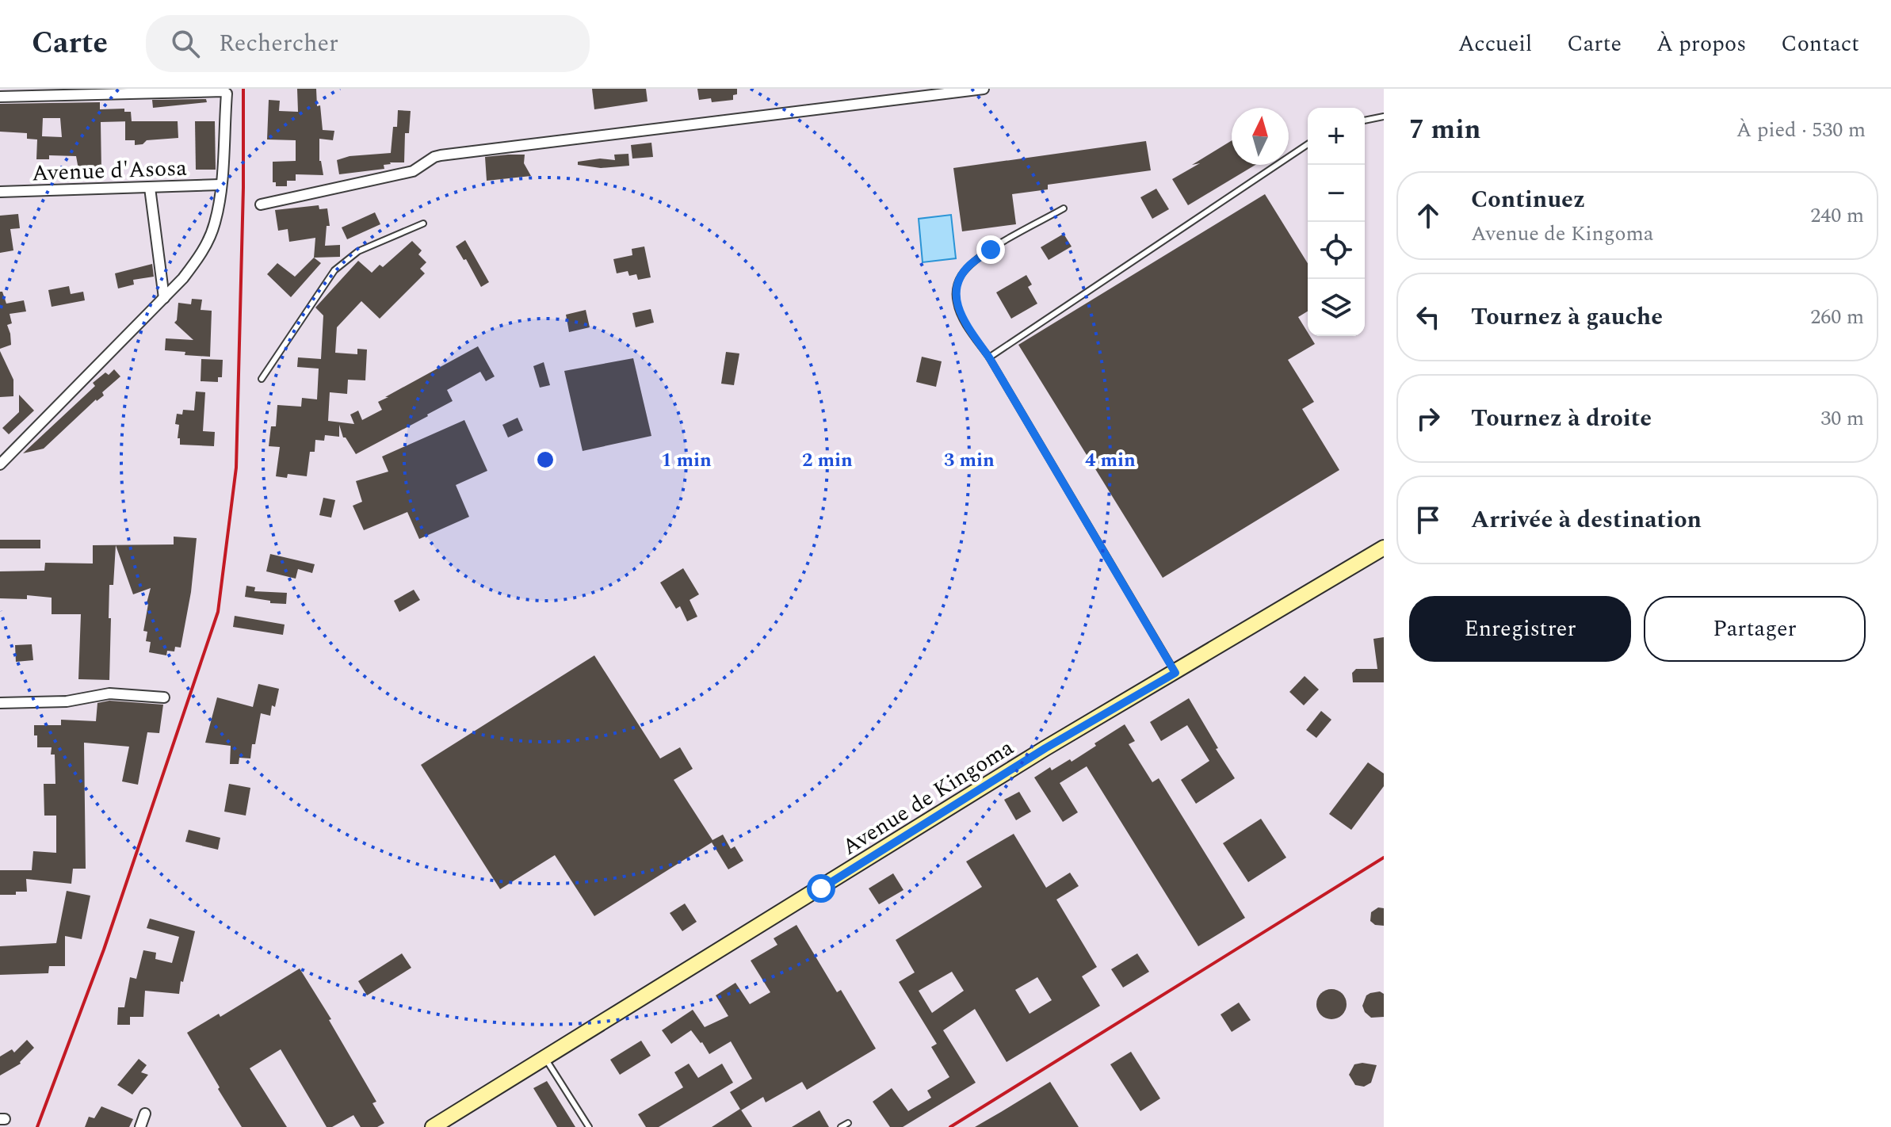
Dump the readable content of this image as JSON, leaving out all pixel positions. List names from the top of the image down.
{
  "streets": {
    "street": ["Avenue d'Asosa", "Avenue de Kingoma"]
  },
  "north": "top",
  "page": {
    "header": "Carte",
    "search": "Rechercher",
    "nav": [
      "Accueil",
      "Carte",
      "À propos",
      "Contact"
    ],
    "heading": ["7 min", "À pied · 530 m"],
    "map_buttons": ["+", "−"],
    "list": [
      ["Continuez", "Avenue de Kingoma", "240 m"],
      ["Tournez à gauche", "260 m"],
      ["Tournez à droite", "30 m"],
      "Arrivée à destination"
    ],
    "buttons": ["Enregistrer", "Partager"]
  },
  "rings": [
    "1 min",
    "2 min",
    "3 min",
    "4 min"
  ]
}
